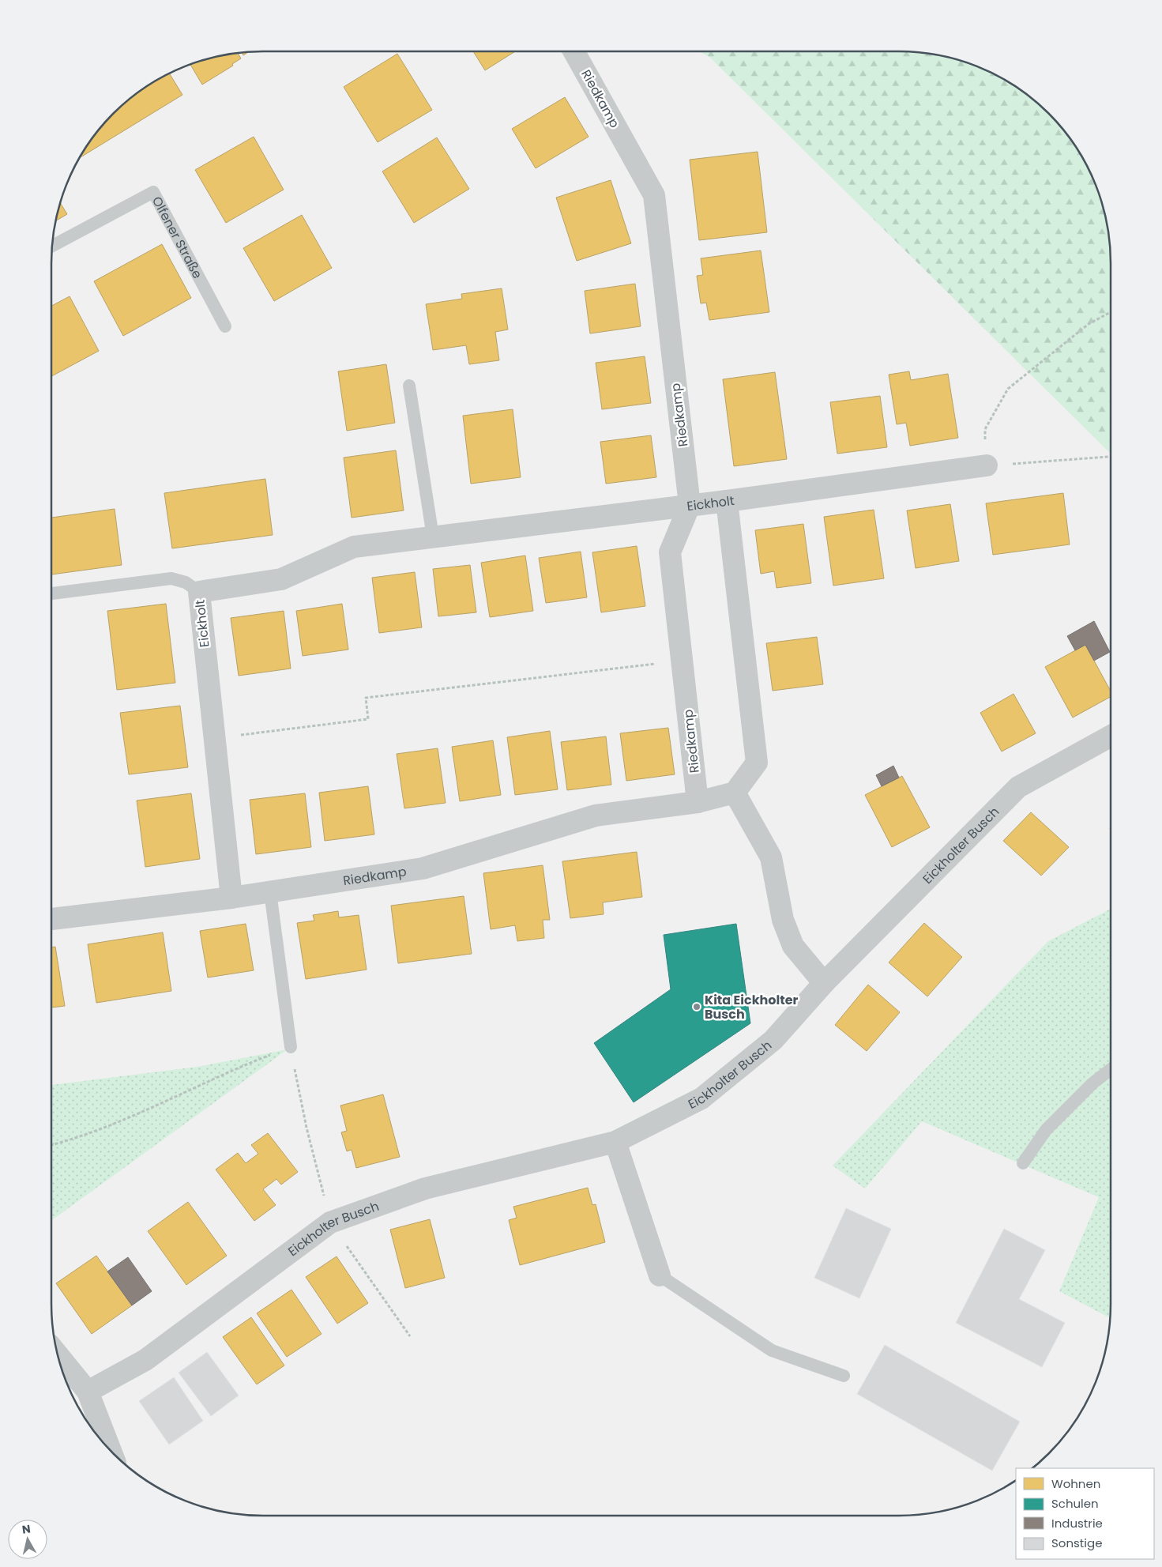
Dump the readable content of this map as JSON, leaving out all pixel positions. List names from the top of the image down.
{
  "streets": {
    "street": ["Riedkamp", "Eickholt", "Eickholter Busch"],
    "lane": ["Olfener Straße"]
  },
  "crossings": [
    ["Riedkamp", "Eickholt"]
  ],
  "places": ["Kita Eickholter Busch"],
  "legend": [
    "Wohnen",
    "Schulen",
    "Industrie",
    "Sonstige"
  ],
  "north": "top"
}
